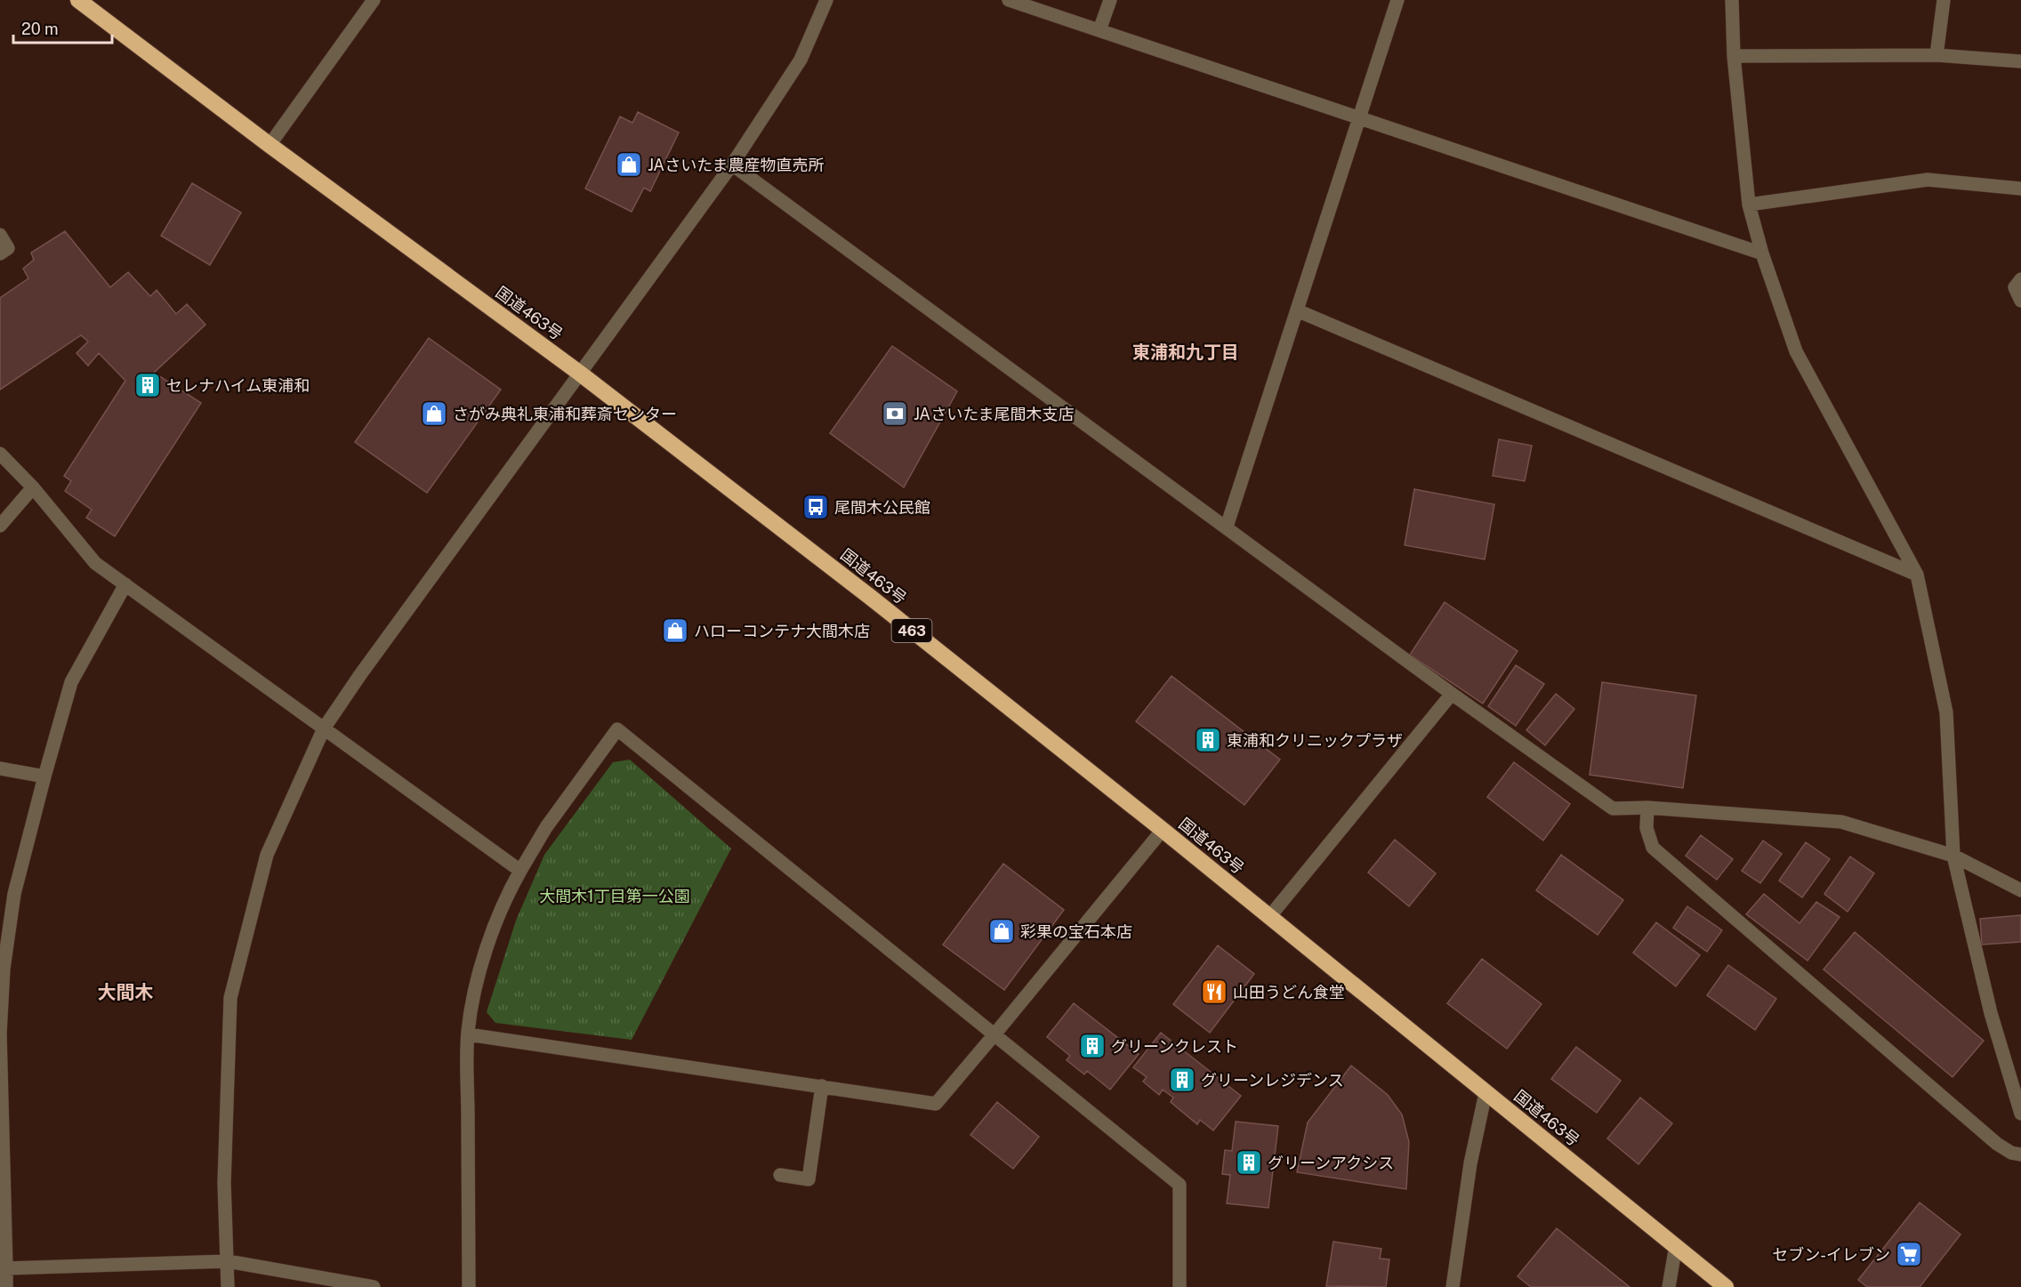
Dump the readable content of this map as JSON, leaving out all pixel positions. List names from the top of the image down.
{
  "streets": {
    "highway": ["国道463号", "463"]
  },
  "districts": ["東浦和九丁目", "大間木"],
  "parks": ["大間木1丁目第一公園"],
  "places": {
    "shop": [
      "JAさいたま農産物直売所",
      "さがみ典礼東浦和葬斎センター",
      "ハローコンテナ大間木店",
      "彩果の宝石本店"
    ],
    "building": [
      "セレナハイム東浦和",
      "東浦和クリニックプラザ",
      "グリーンクレスト",
      "グリーンレジデンス",
      "グリーンアクシス"
    ],
    "bank": ["JAさいたま尾間木支店"],
    "bus stop": ["尾間木公民館"],
    "restaurant": ["山田うどん食堂"],
    "supermarket": ["セブン-イレブン"]
  },
  "scale_bar": "20 m"
}
